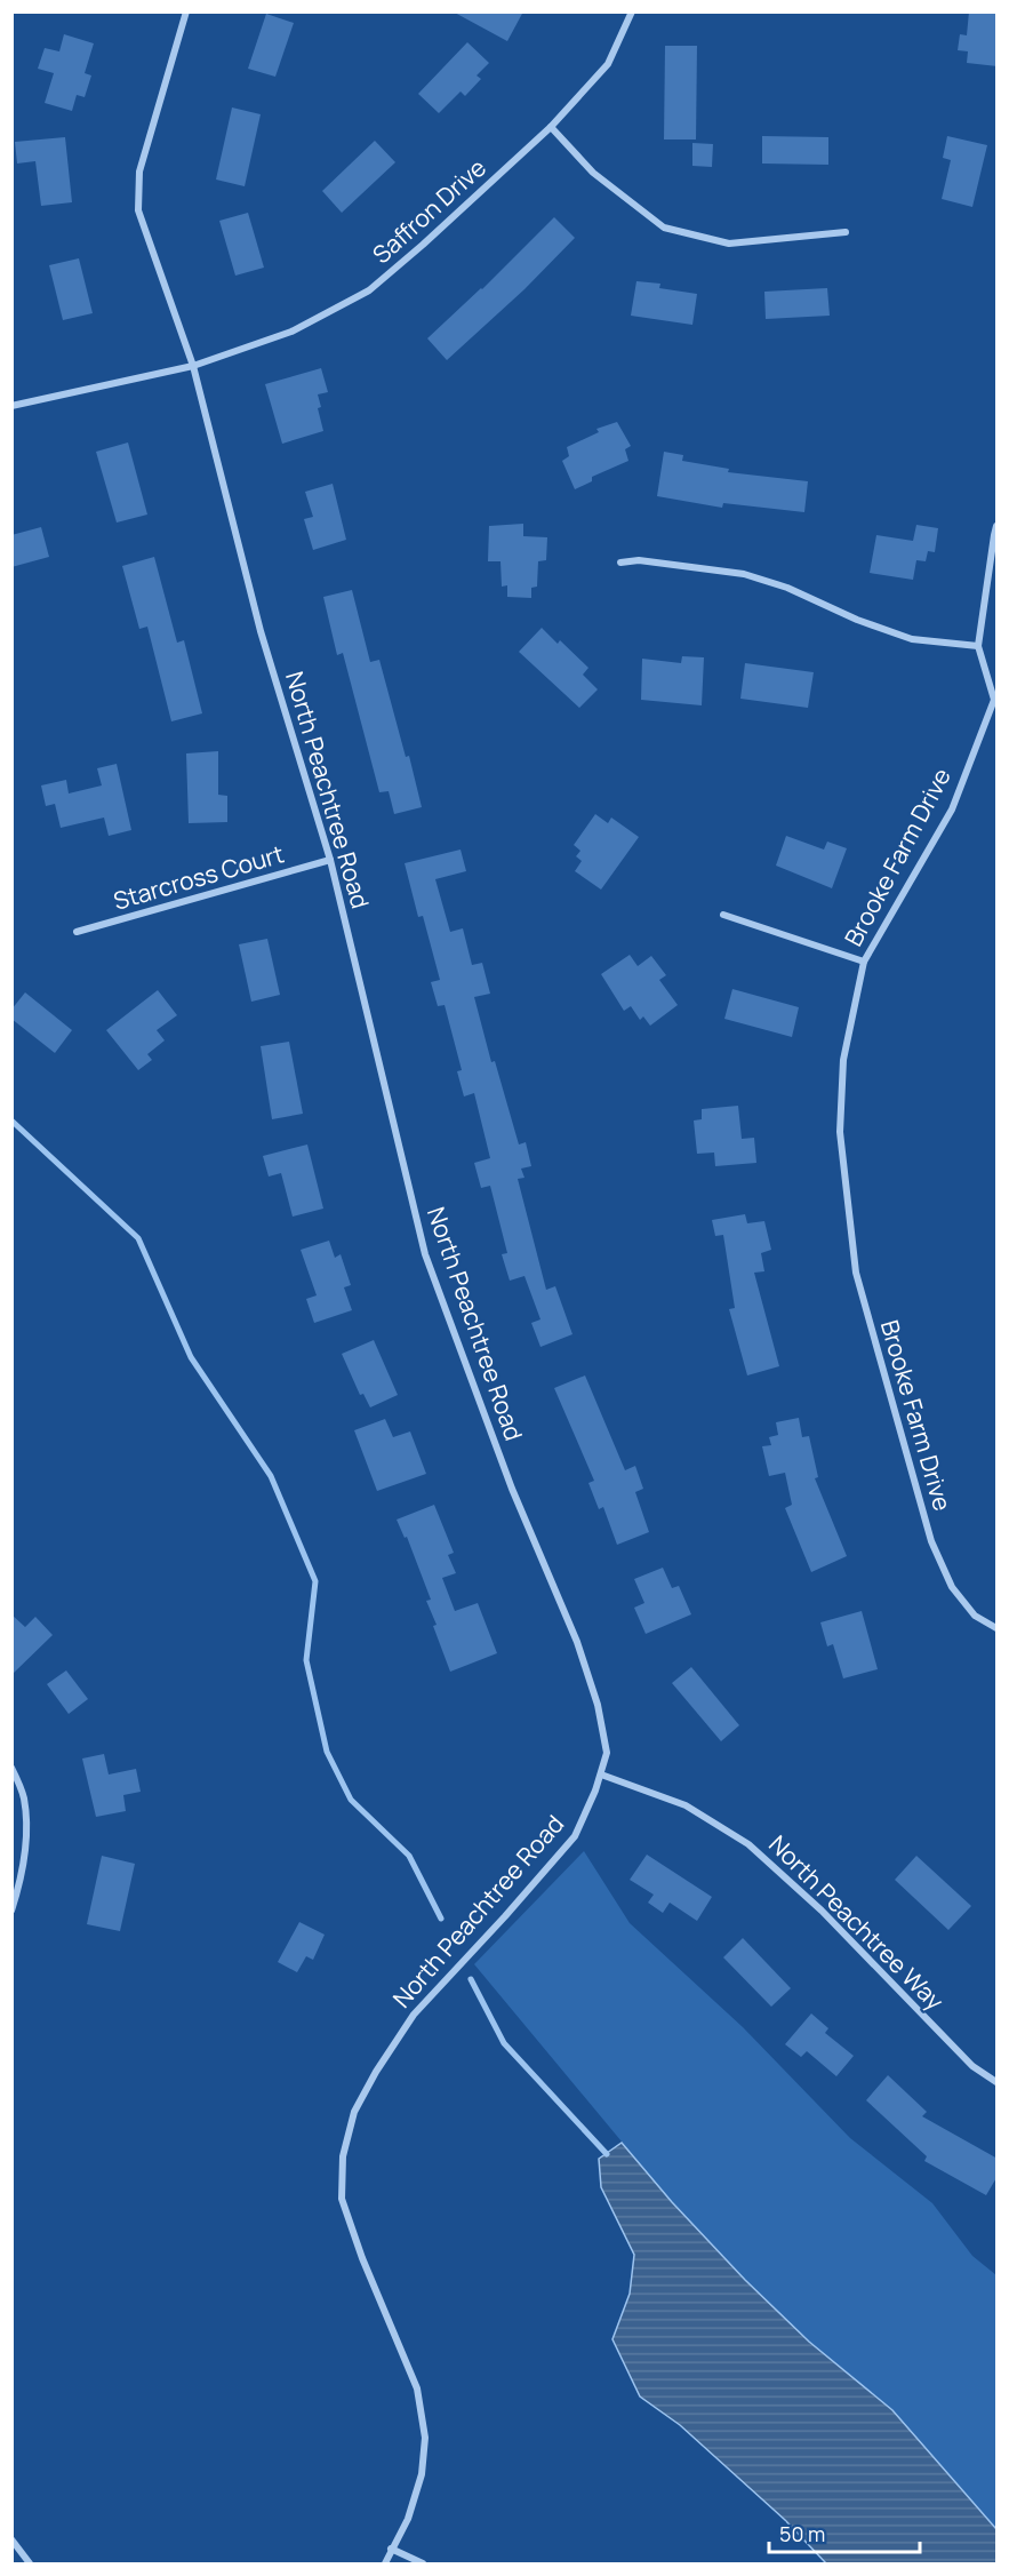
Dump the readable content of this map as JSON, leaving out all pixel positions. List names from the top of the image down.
{
  "streets": {
    "street": [
      "Saffron Drive",
      "North Peachtree Road",
      "Brooke Farm Drive",
      "Starcross Court",
      "North Peachtree Way"
    ]
  },
  "crossings": [
    ["Saffron Drive", "North Peachtree Road"],
    ["North Peachtree Road", "Starcross Court"],
    ["North Peachtree Road", "North Peachtree Way"]
  ],
  "scale_bar": "50 m"
}
